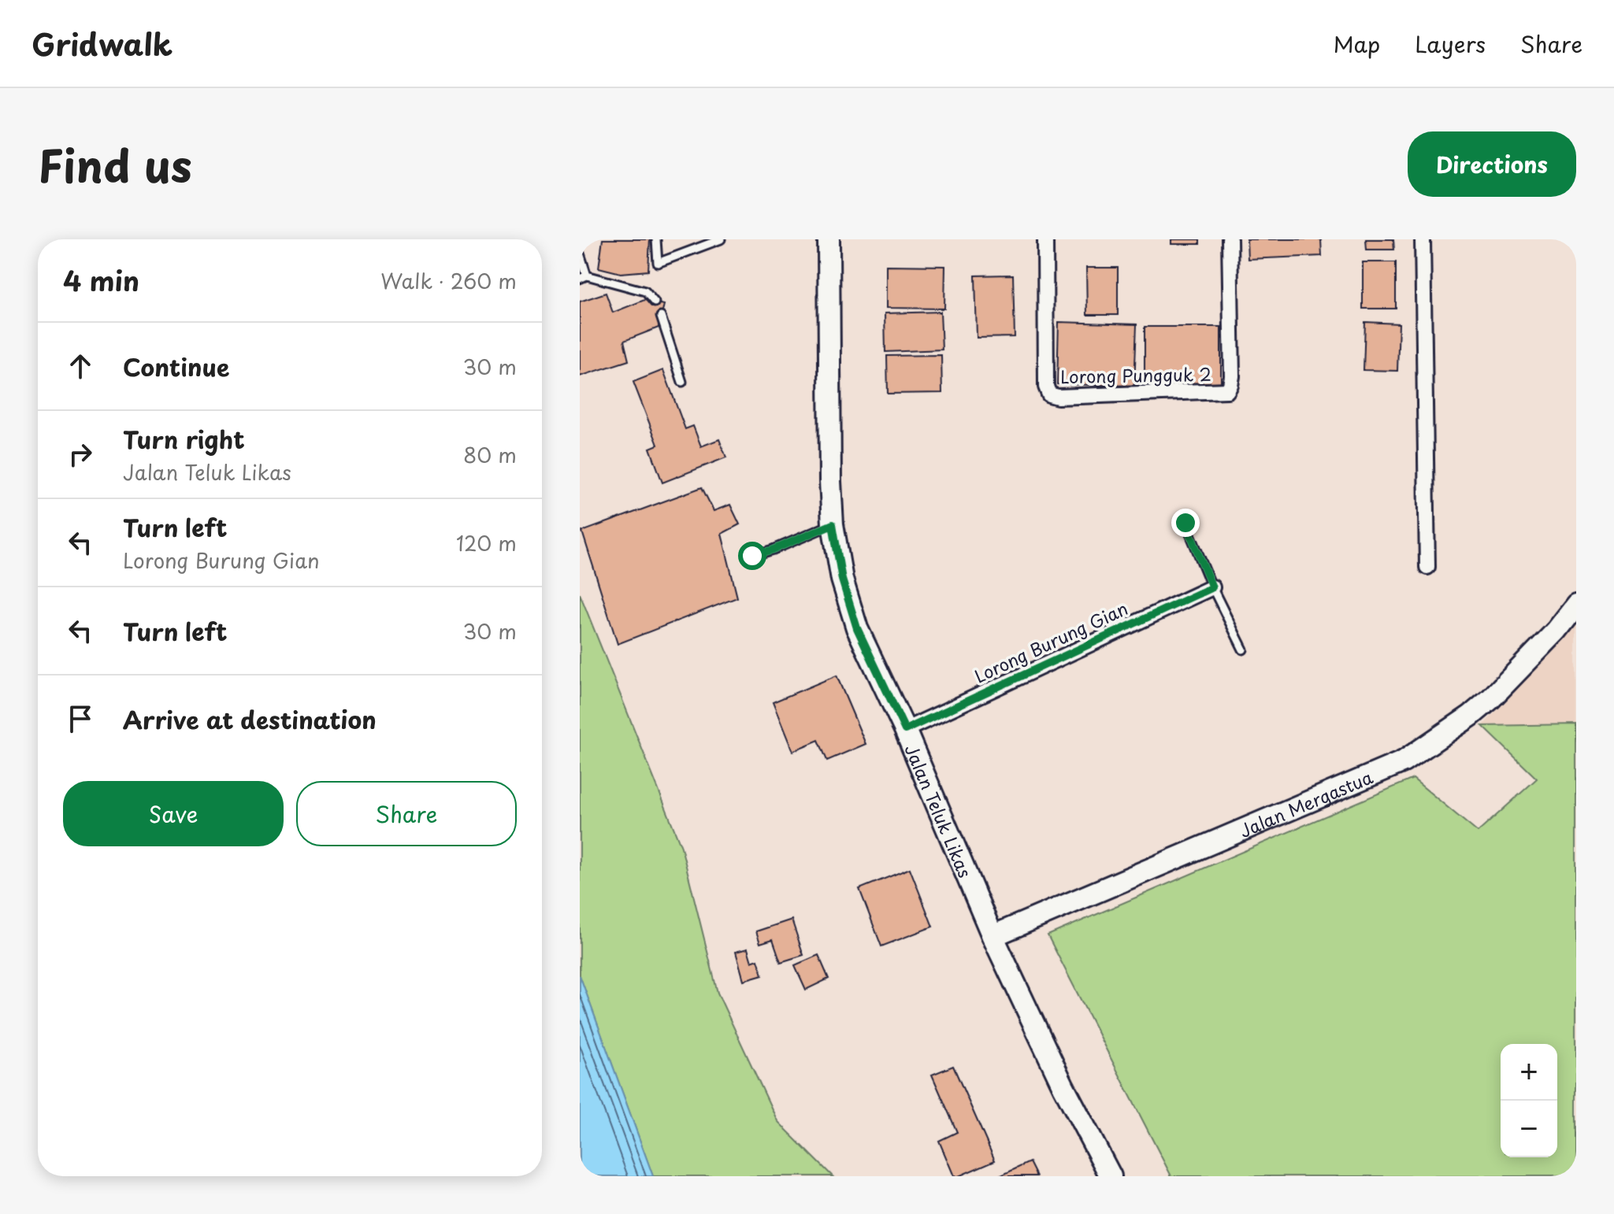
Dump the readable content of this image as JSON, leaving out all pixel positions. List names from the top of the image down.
{
  "streets": {
    "street": [
      "Lorong Pungguk 2",
      "Lorong Burung Gian",
      "Jalan Mergastua",
      "Jalan Teluk Likas"
    ]
  },
  "crossings": [
    ["Lorong Burung Gian", "Jalan Teluk Likas"],
    ["Jalan Mergastua", "Jalan Teluk Likas"]
  ],
  "page": {
    "header": "Gridwalk",
    "nav": ["Map", "Layers", "Share"],
    "title": "Find us",
    "buttons": [
      "Directions",
      ["Save", "Share"]
    ],
    "heading": ["4 min", "Walk · 260 m"],
    "list": [
      ["Continue", "30 m"],
      ["Turn right", "Jalan Teluk Likas", "80 m"],
      ["Turn left", "Lorong Burung Gian", "120 m"],
      ["Turn left", "30 m"],
      "Arrive at destination"
    ],
    "map_buttons": ["+", "−"]
  }
}
